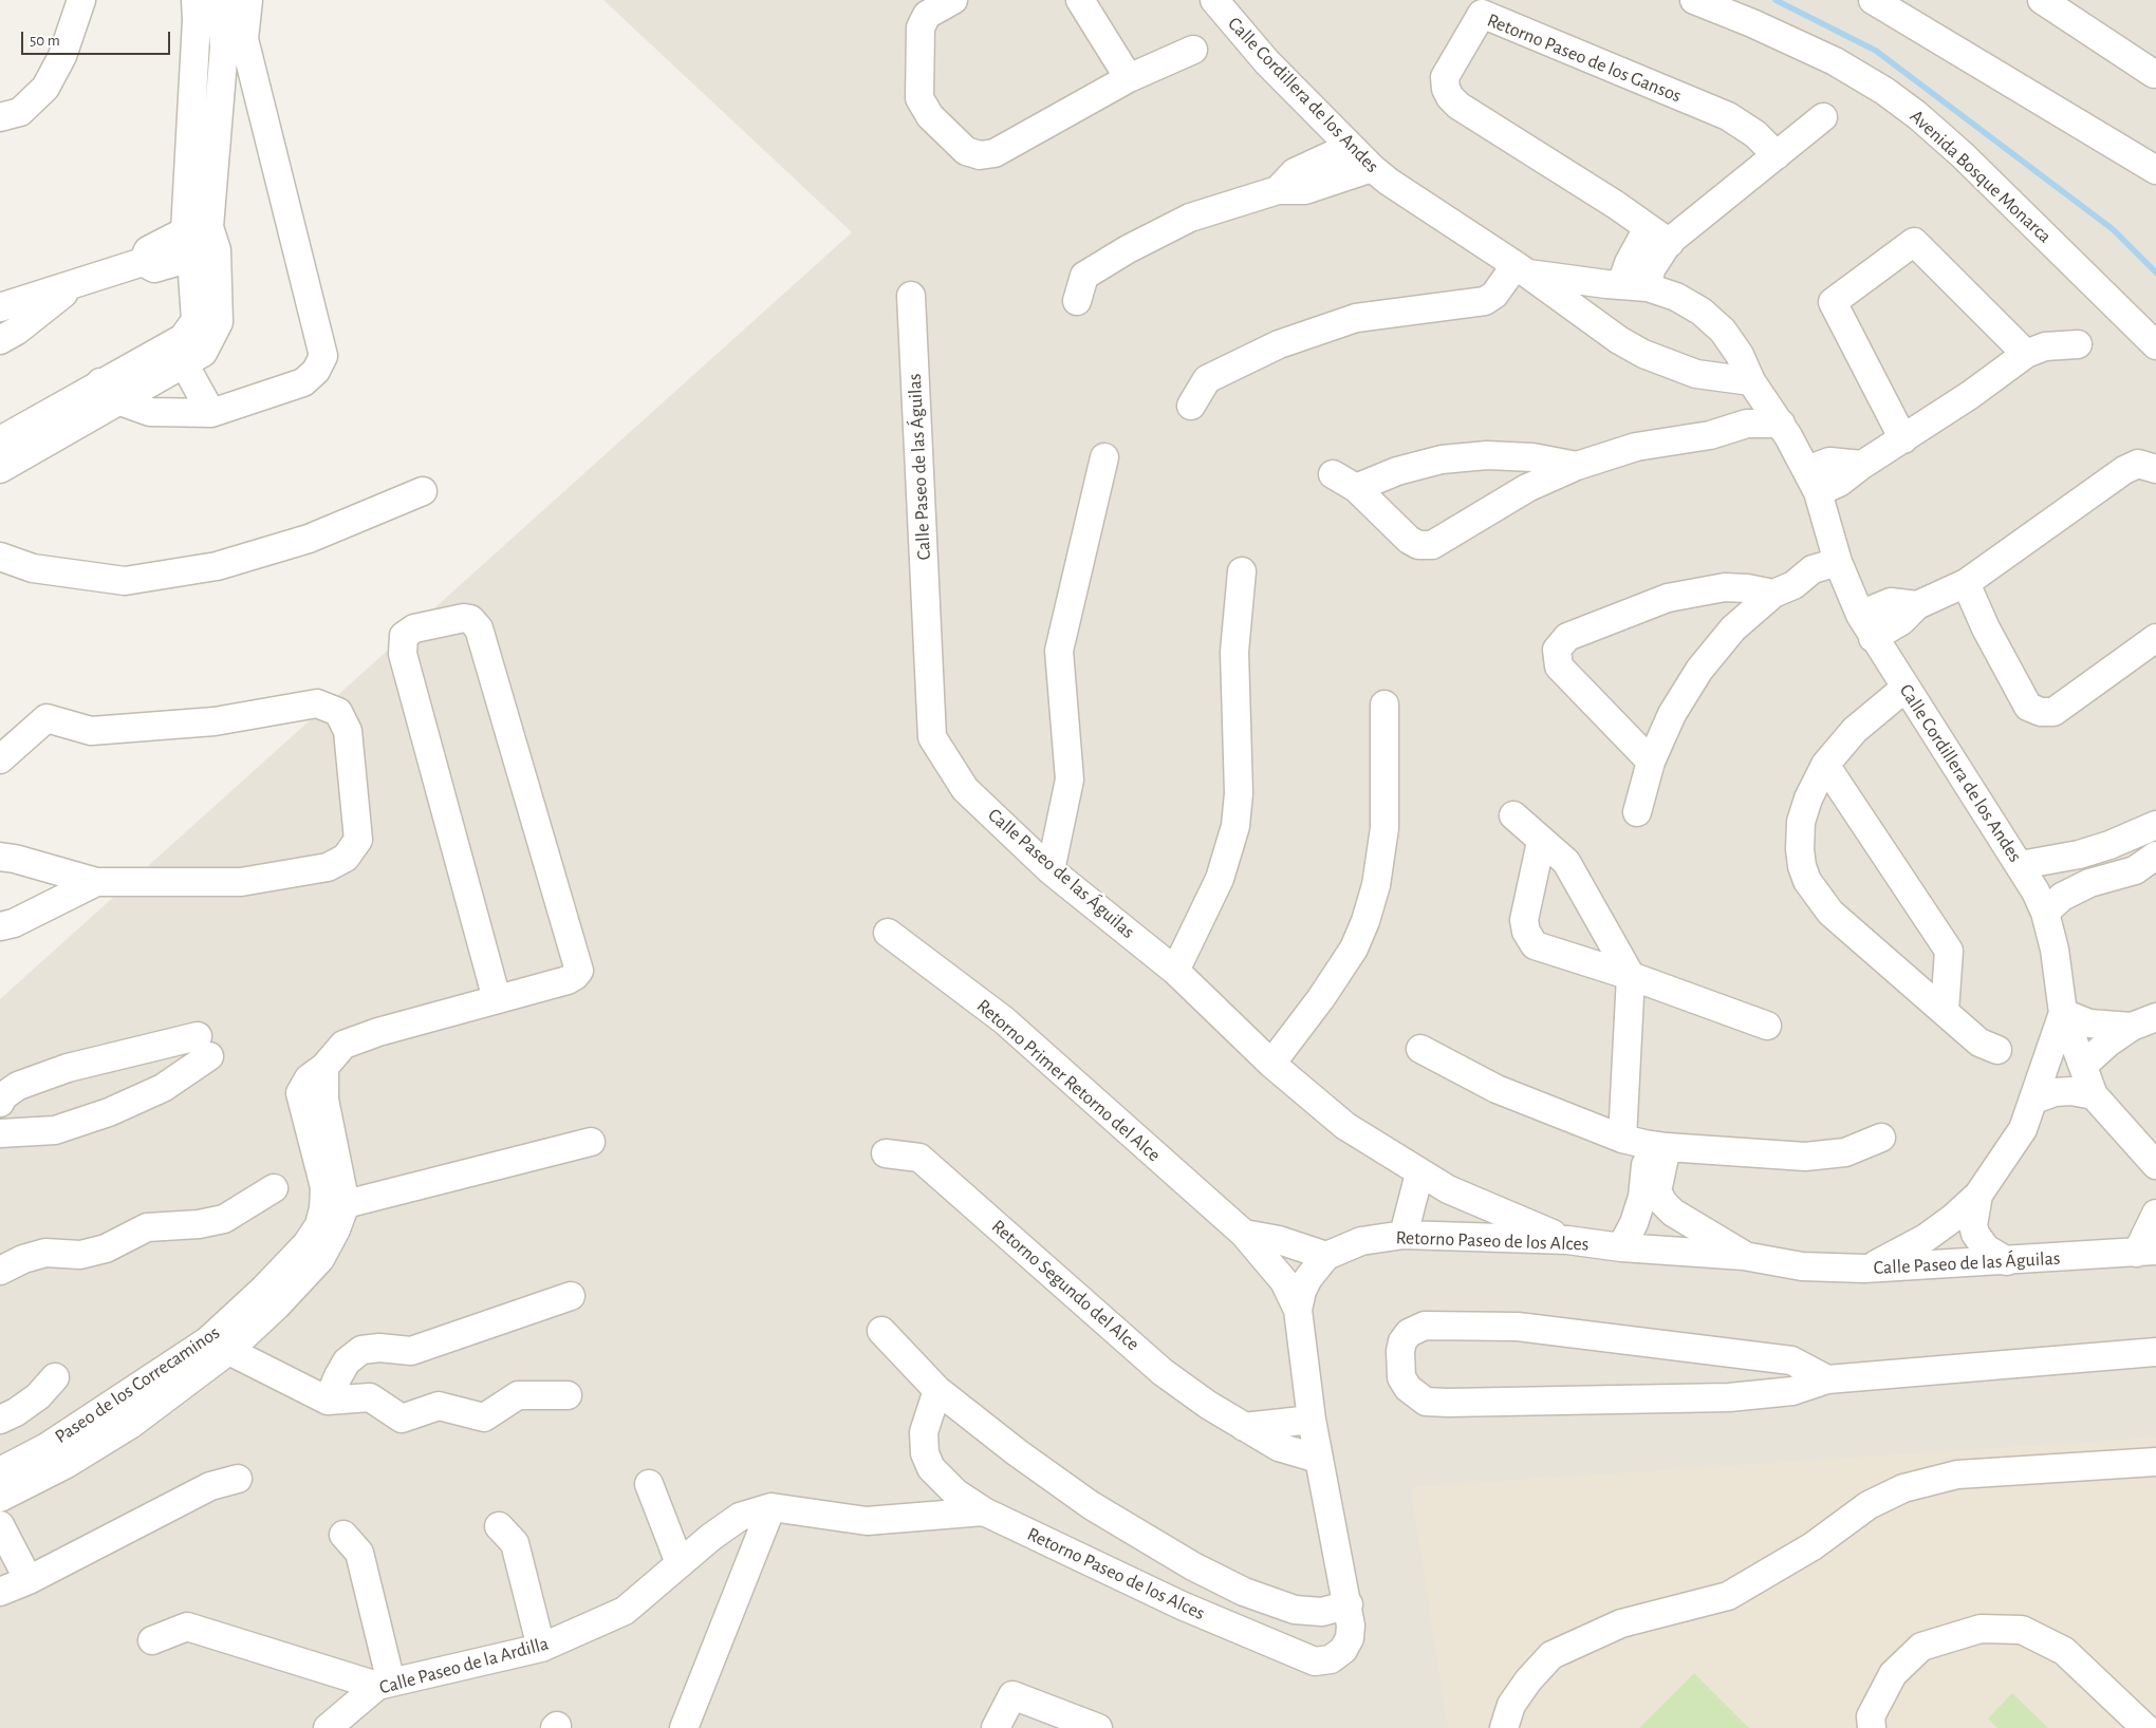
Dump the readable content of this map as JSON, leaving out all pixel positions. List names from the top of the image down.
{
  "streets": {
    "street": [
      "Retorno Paseo de los Gansos",
      "Calle Cordillera de los Andes",
      "Avenida Bosque Monarca",
      "Calle Paseo de las Águilas",
      "Retorno Primer Retorno del Alce",
      "Retorno Paseo de los Alces",
      "Retorno Segundo del Alce",
      "Paseo de los Correcaminos",
      "Calle Paseo de la Ardilla"
    ]
  },
  "crossings": [
    ["Calle Cordillera de los Andes", "Calle Paseo de las Águilas"],
    ["Calle Paseo de las Águilas", "Retorno Paseo de los Alces"],
    ["Retorno Primer Retorno del Alce", "Retorno Paseo de los Alces"],
    ["Retorno Paseo de los Alces", "Retorno Segundo del Alce"],
    ["Retorno Paseo de los Alces", "Calle Paseo de la Ardilla"]
  ],
  "scale_bar": "50 m"
}
